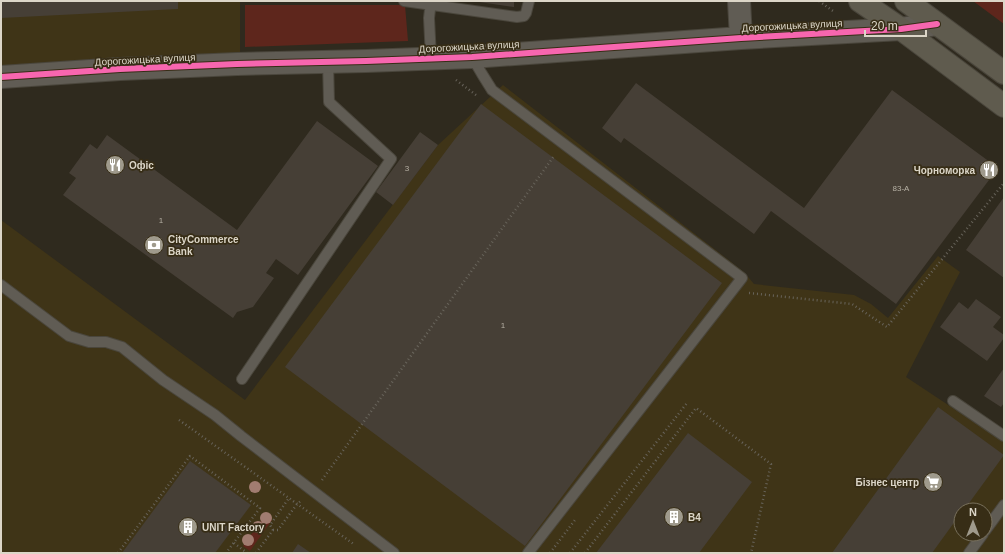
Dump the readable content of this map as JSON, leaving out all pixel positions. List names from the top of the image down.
{
  "streets": {
    "street": ["Дорогожицька вулиця"]
  },
  "places": {
    "restaurant": ["Офіс", "Чорноморка"],
    "bank": ["CityCommerce Bank"],
    "supermarket": ["Бізнес центр"],
    "building": ["B4", "UNIT Factory"]
  },
  "house_numbers": [
    "3",
    "83-А",
    "1",
    "1"
  ],
  "scale_bar": "20 m",
  "north": "top"
}
